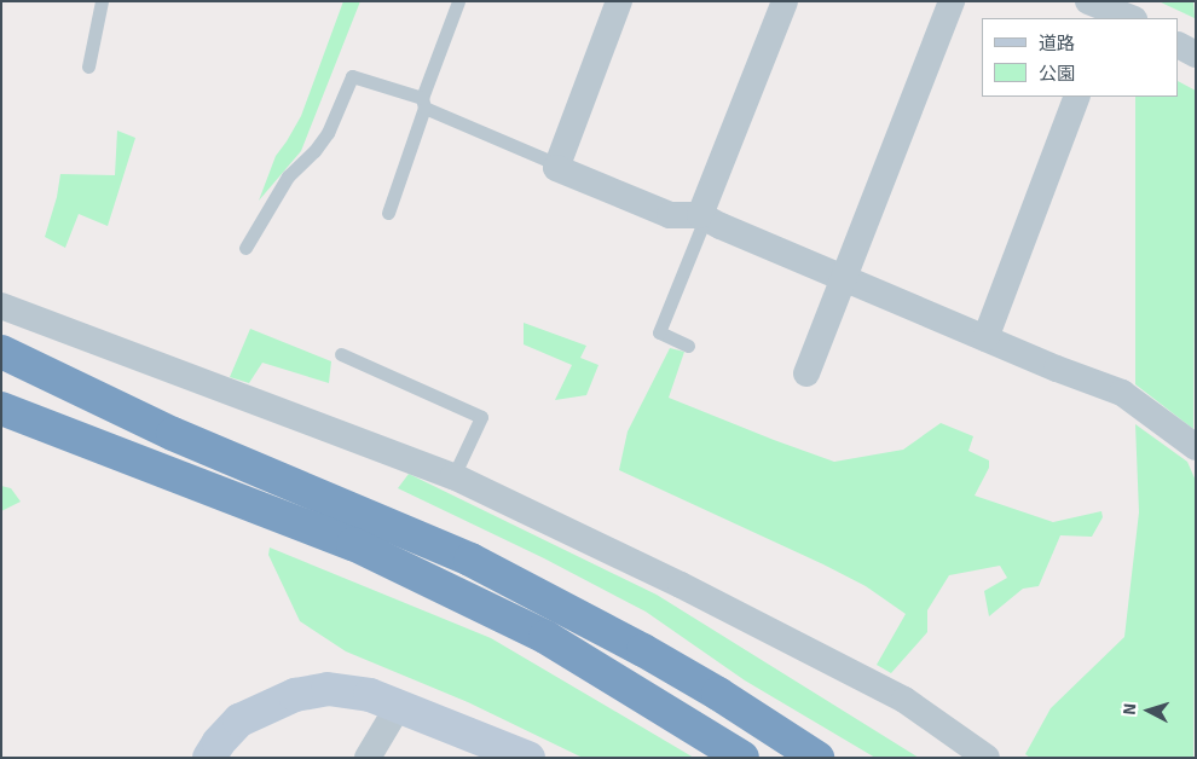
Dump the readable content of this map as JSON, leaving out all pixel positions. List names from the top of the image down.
{
  "legend": ["道路", "公園"],
  "north": "left"
}
